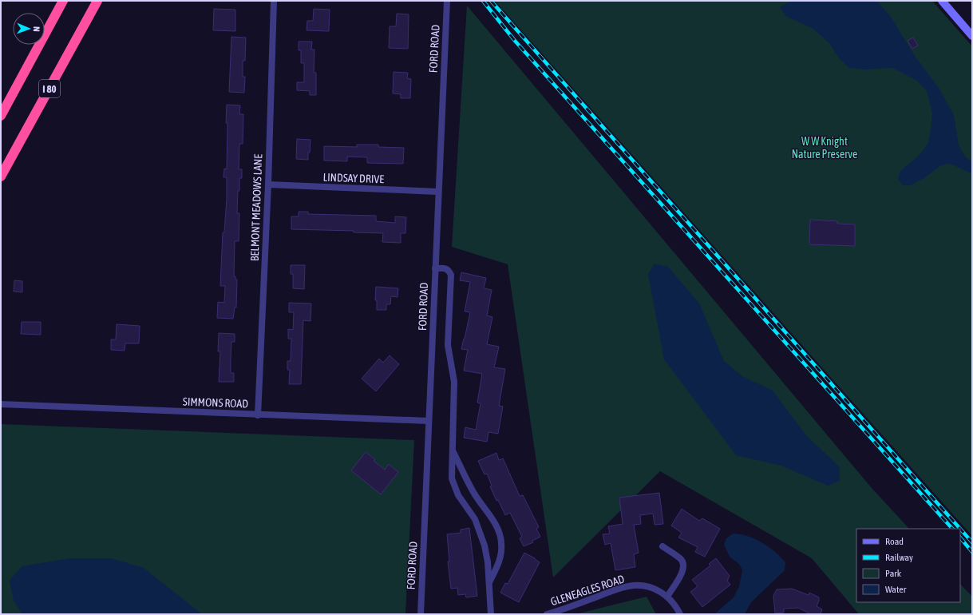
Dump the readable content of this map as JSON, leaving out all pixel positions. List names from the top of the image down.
{
  "streets": {
    "highway": ["I 80"],
    "street": [
      "FORD ROAD",
      "LINDSAY DRIVE",
      "BELMONT MEADOWS LANE",
      "SIMMONS ROAD",
      "GLENEAGLES ROAD"
    ]
  },
  "crossings": [
    ["FORD ROAD", "LINDSAY DRIVE"],
    ["FORD ROAD", "SIMMONS ROAD"],
    ["LINDSAY DRIVE", "BELMONT MEADOWS LANE"],
    ["BELMONT MEADOWS LANE", "SIMMONS ROAD"]
  ],
  "parks": ["W W Knight Nature Preserve"],
  "legend": [
    "Road",
    "Railway",
    "Park",
    "Water"
  ],
  "north": "right"
}
